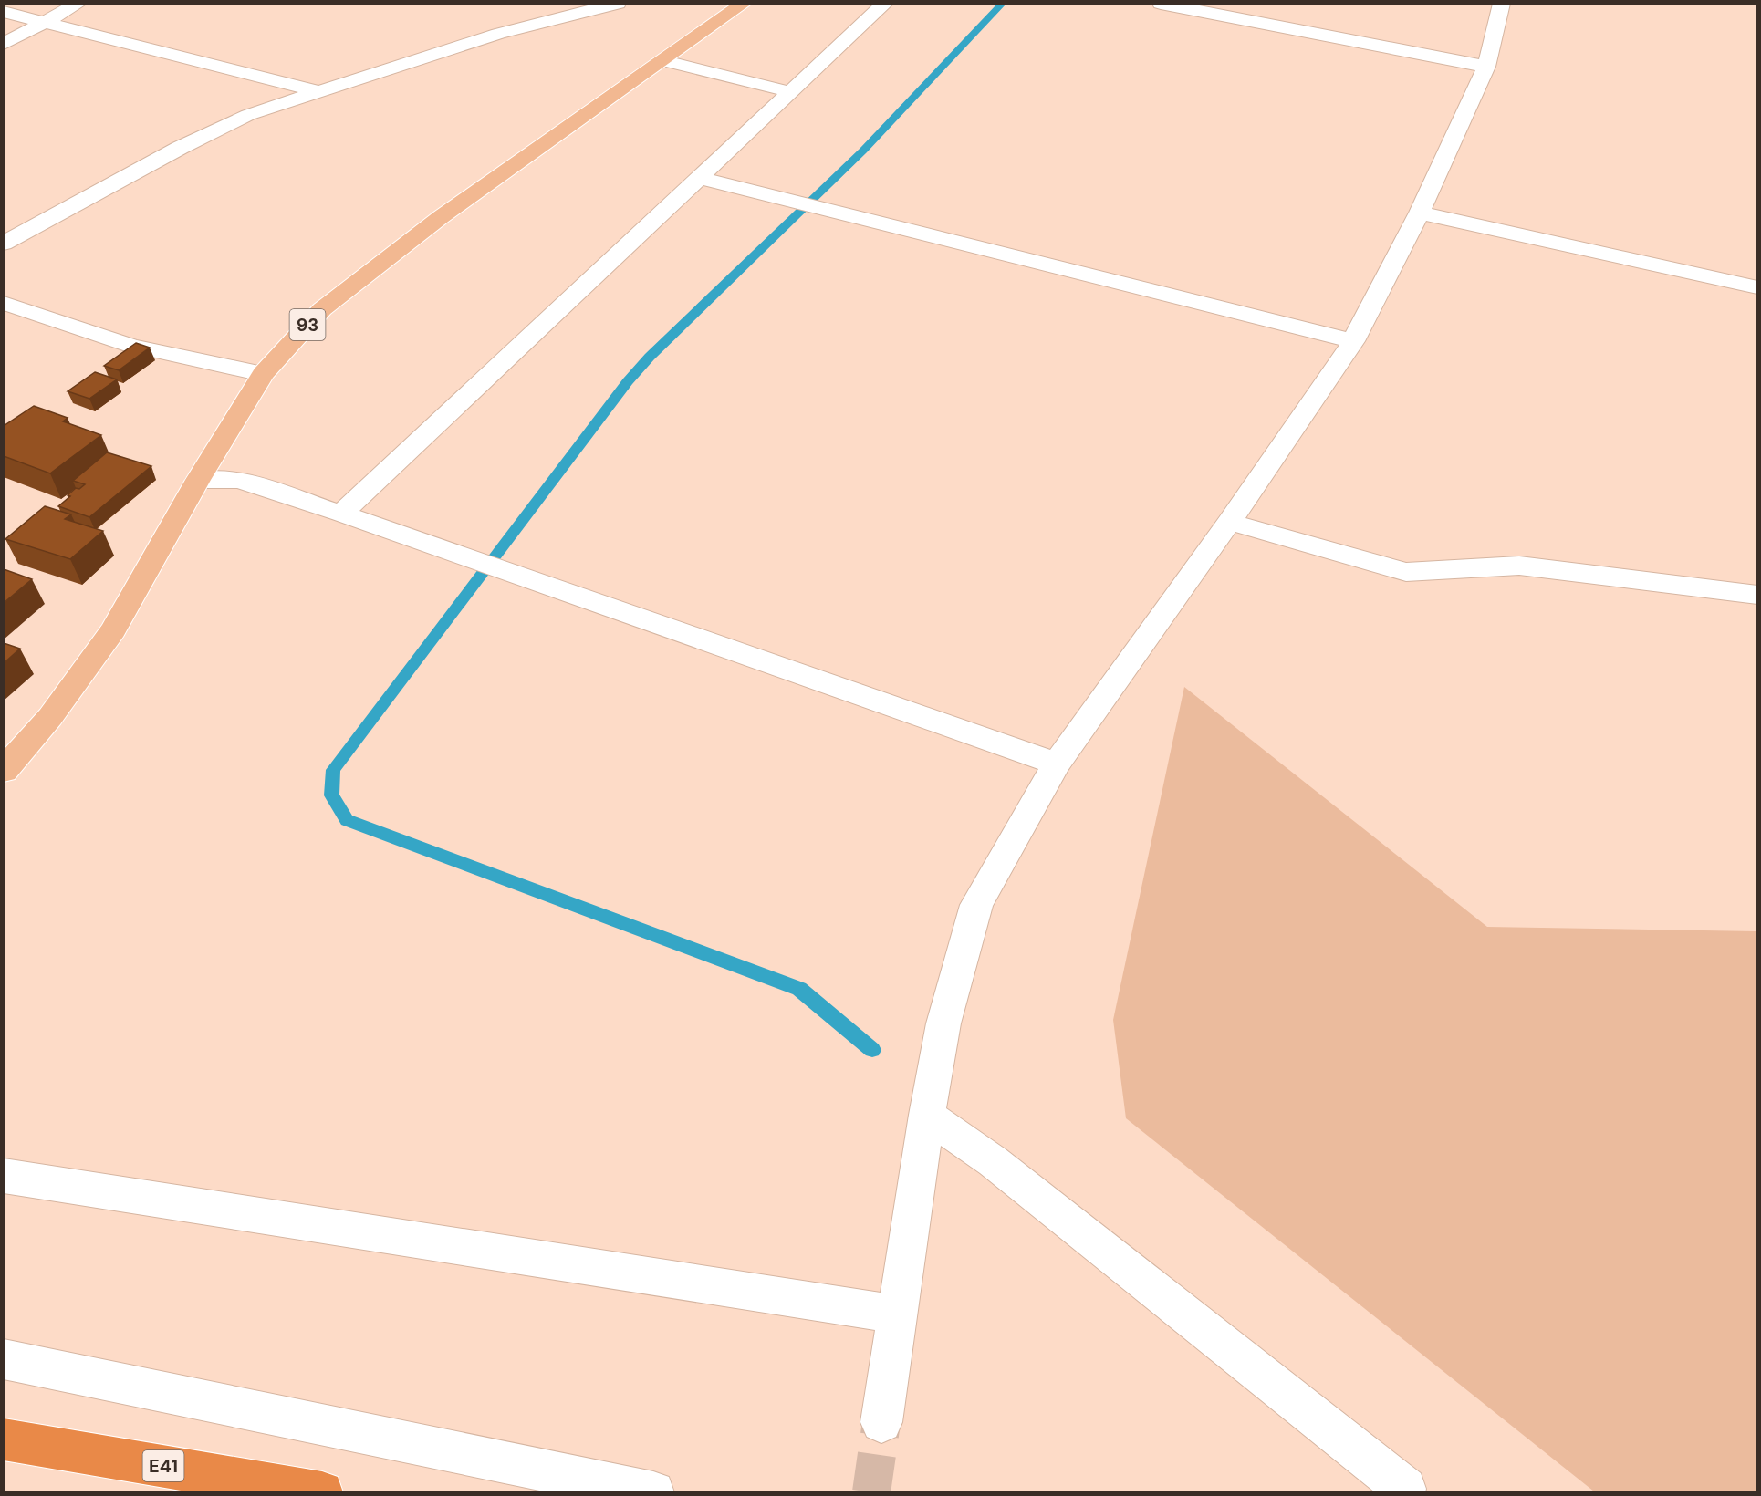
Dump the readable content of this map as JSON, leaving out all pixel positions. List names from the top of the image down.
{
  "streets": {
    "highway": ["E41"],
    "main road": ["93"]
  }
}
